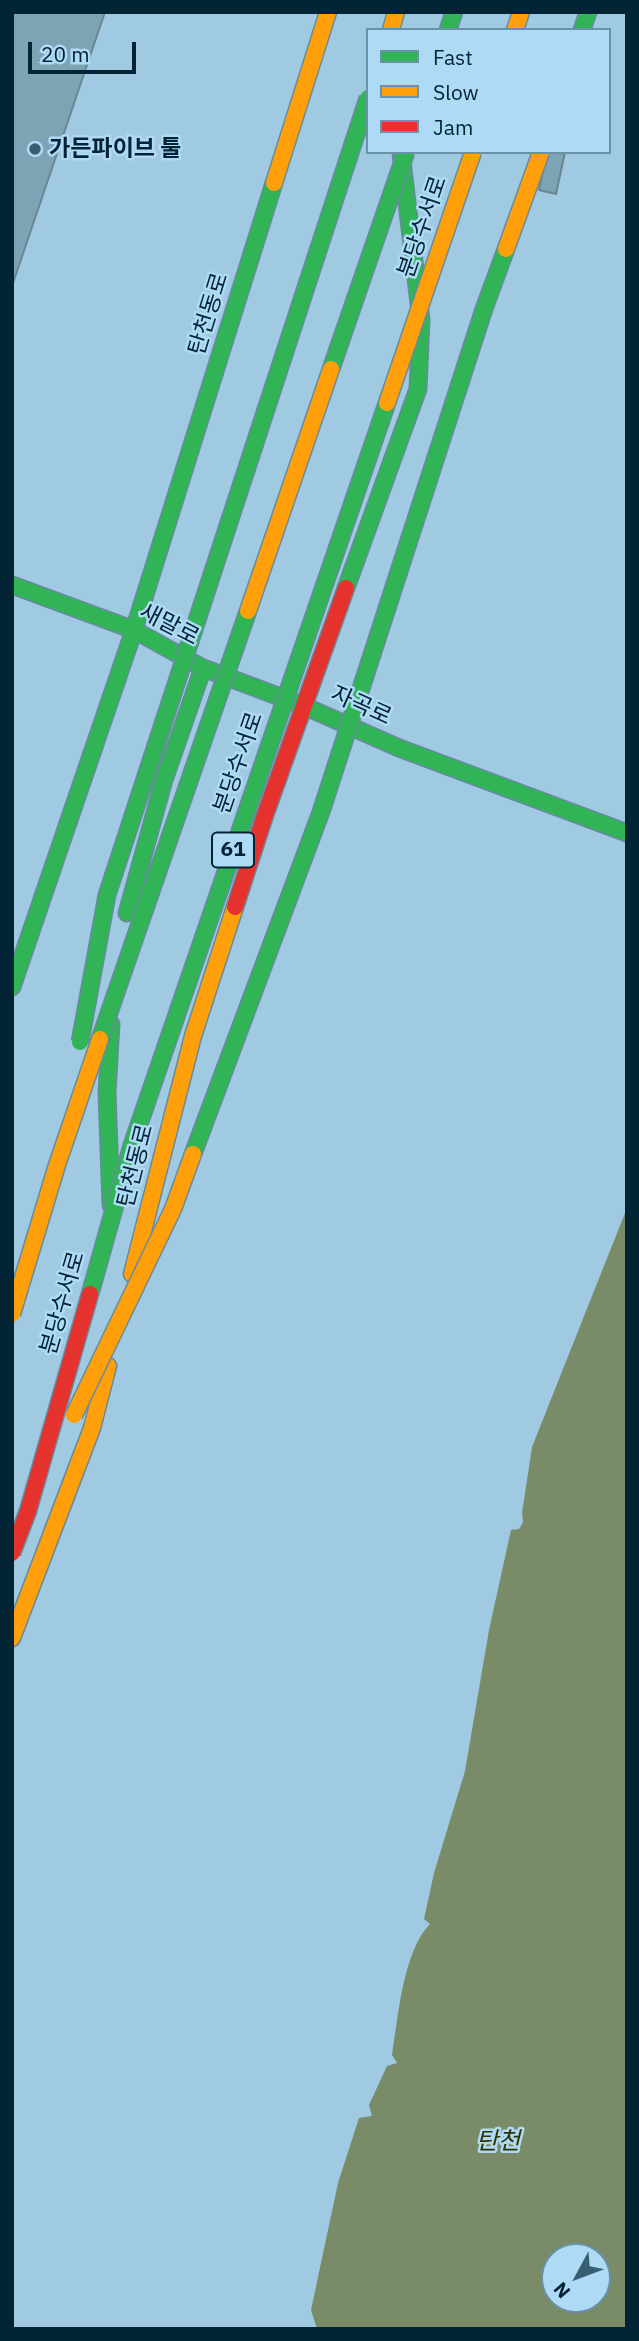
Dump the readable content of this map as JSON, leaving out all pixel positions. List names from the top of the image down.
{
  "streets": {
    "main road": [
      "분당수서로",
      "탄천동로",
      "새말로",
      "자곡로",
      "61"
    ]
  },
  "crossings": [
    ["탄천동로", "새말로"],
    ["탄천동로", "자곡로"],
    ["새말로", "자곡로"]
  ],
  "water": ["탄천"],
  "places": ["가든파이브 툴"],
  "legend": ["Fast", "Slow", "Jam"],
  "scale_bar": "20 m",
  "north": "bottom left"
}
